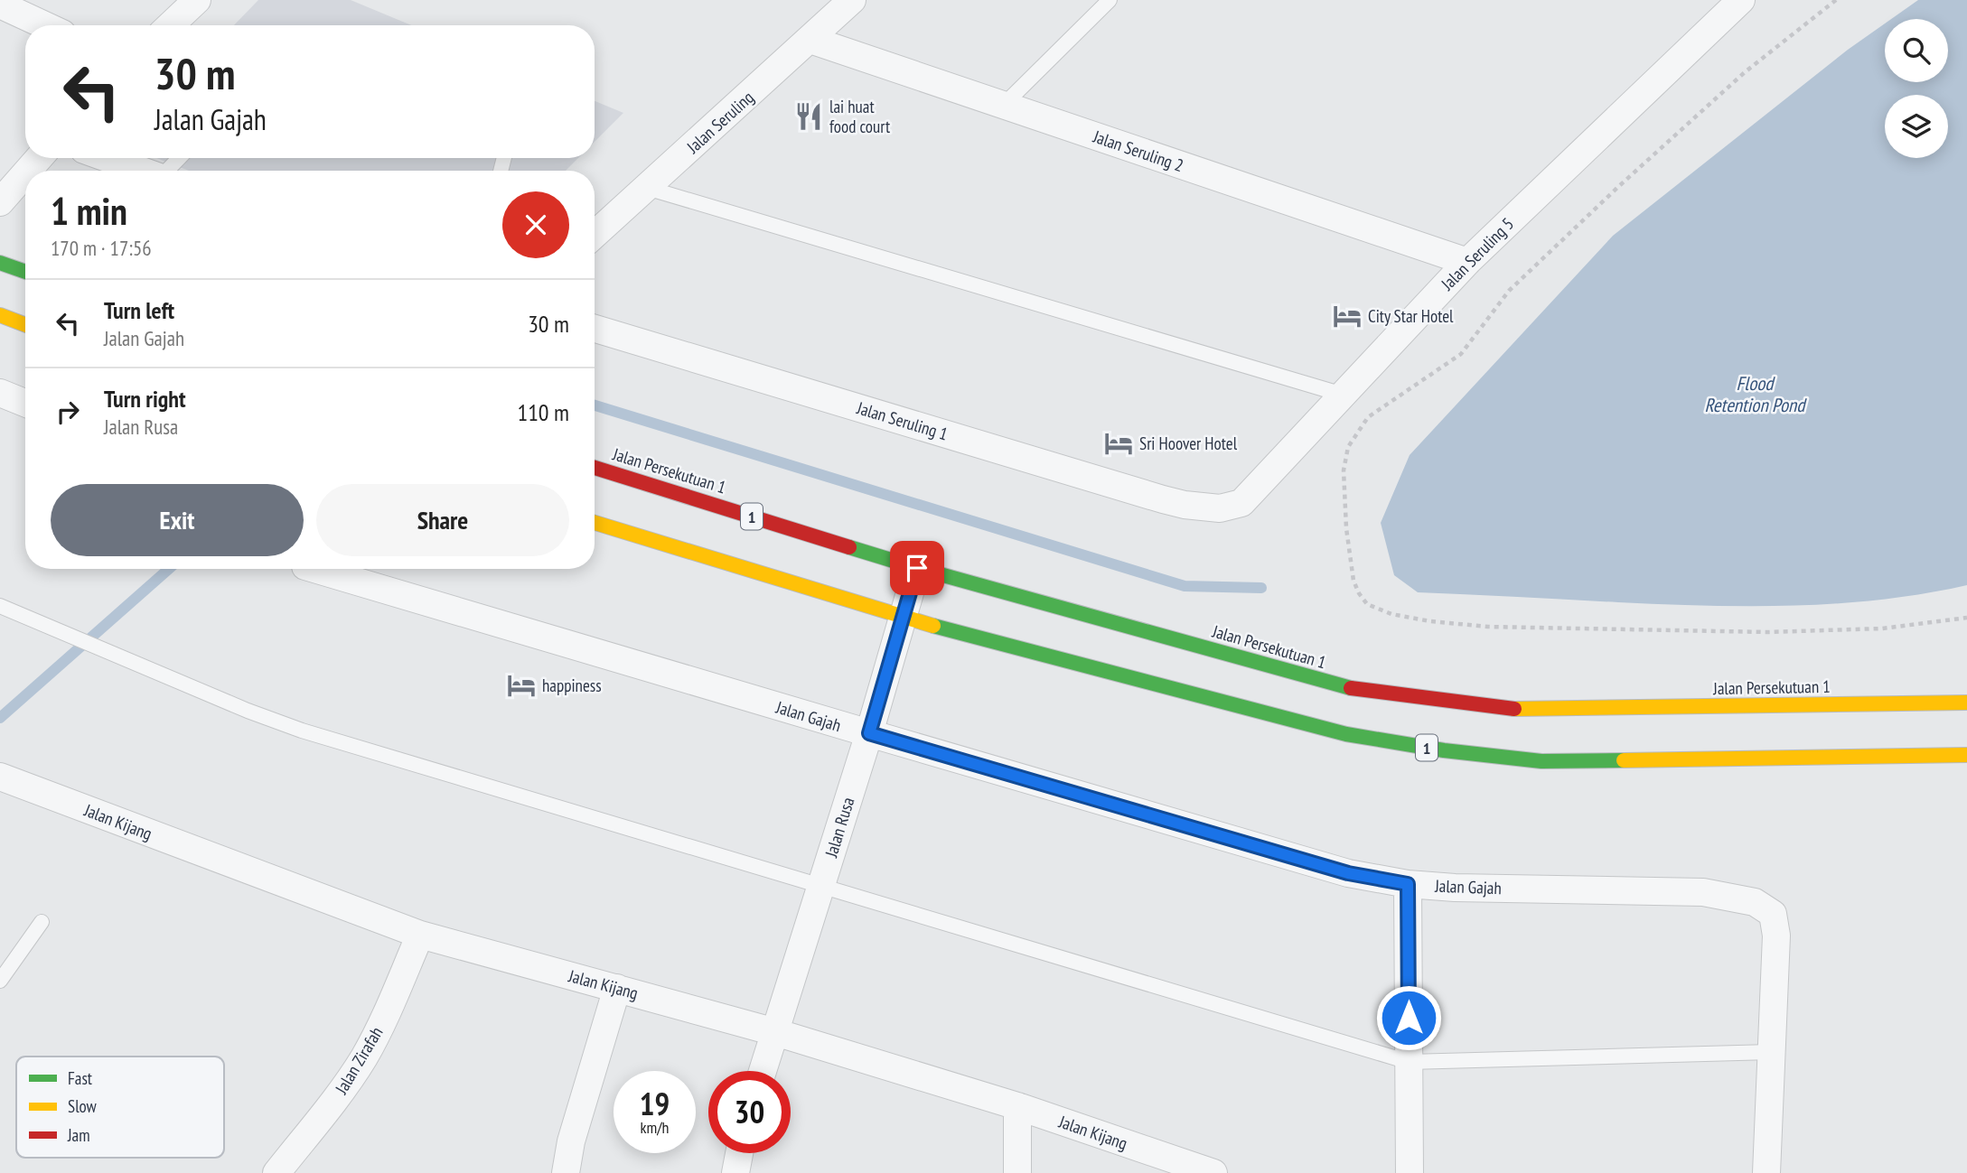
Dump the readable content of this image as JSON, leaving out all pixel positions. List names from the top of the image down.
{
  "streets": {
    "highway": ["Jalan Persekutuan 1", "1"],
    "street": [
      "Jalan Seruling",
      "Jalan Seruling 2",
      "Jalan Seruling 5",
      "Jalan Seruling 1",
      "Jalan Gajah",
      "Jalan Kijang",
      "Jalan Rusa",
      "Jalan Zirafah"
    ]
  },
  "crossings": [
    ["Jalan Seruling", "Jalan Seruling 2"],
    ["Jalan Seruling 2", "Jalan Seruling 5"],
    ["Jalan Seruling 5", "Jalan Seruling 1"],
    ["Jalan Persekutuan 1", "Jalan Rusa"],
    ["1", "Jalan Rusa"],
    ["Jalan Gajah", "Jalan Rusa"],
    ["Jalan Kijang", "Jalan Rusa"],
    ["Jalan Kijang", "Jalan Zirafah"]
  ],
  "water": ["Flood Retention Pond"],
  "places": {
    "restaurant": ["lai huat food court"],
    "hotel": ["City Star Hotel", "Sri Hoover Hotel", "happiness"]
  },
  "legend": ["Fast", "Slow", "Jam"],
  "page": {
    "turn": ["30 m", "Jalan Gajah"],
    "heading": ["1 min", "170 m · 17:56"],
    "list": [
      {
        "name": "Turn left",
        "note": "Jalan Gajah",
        "value": "30 m"
      },
      {
        "name": "Turn right",
        "note": "Jalan Rusa",
        "value": "110 m"
      }
    ],
    "buttons": ["Exit", "Share"],
    "speed": "19 km/h",
    "limit": "30"
  }
}
